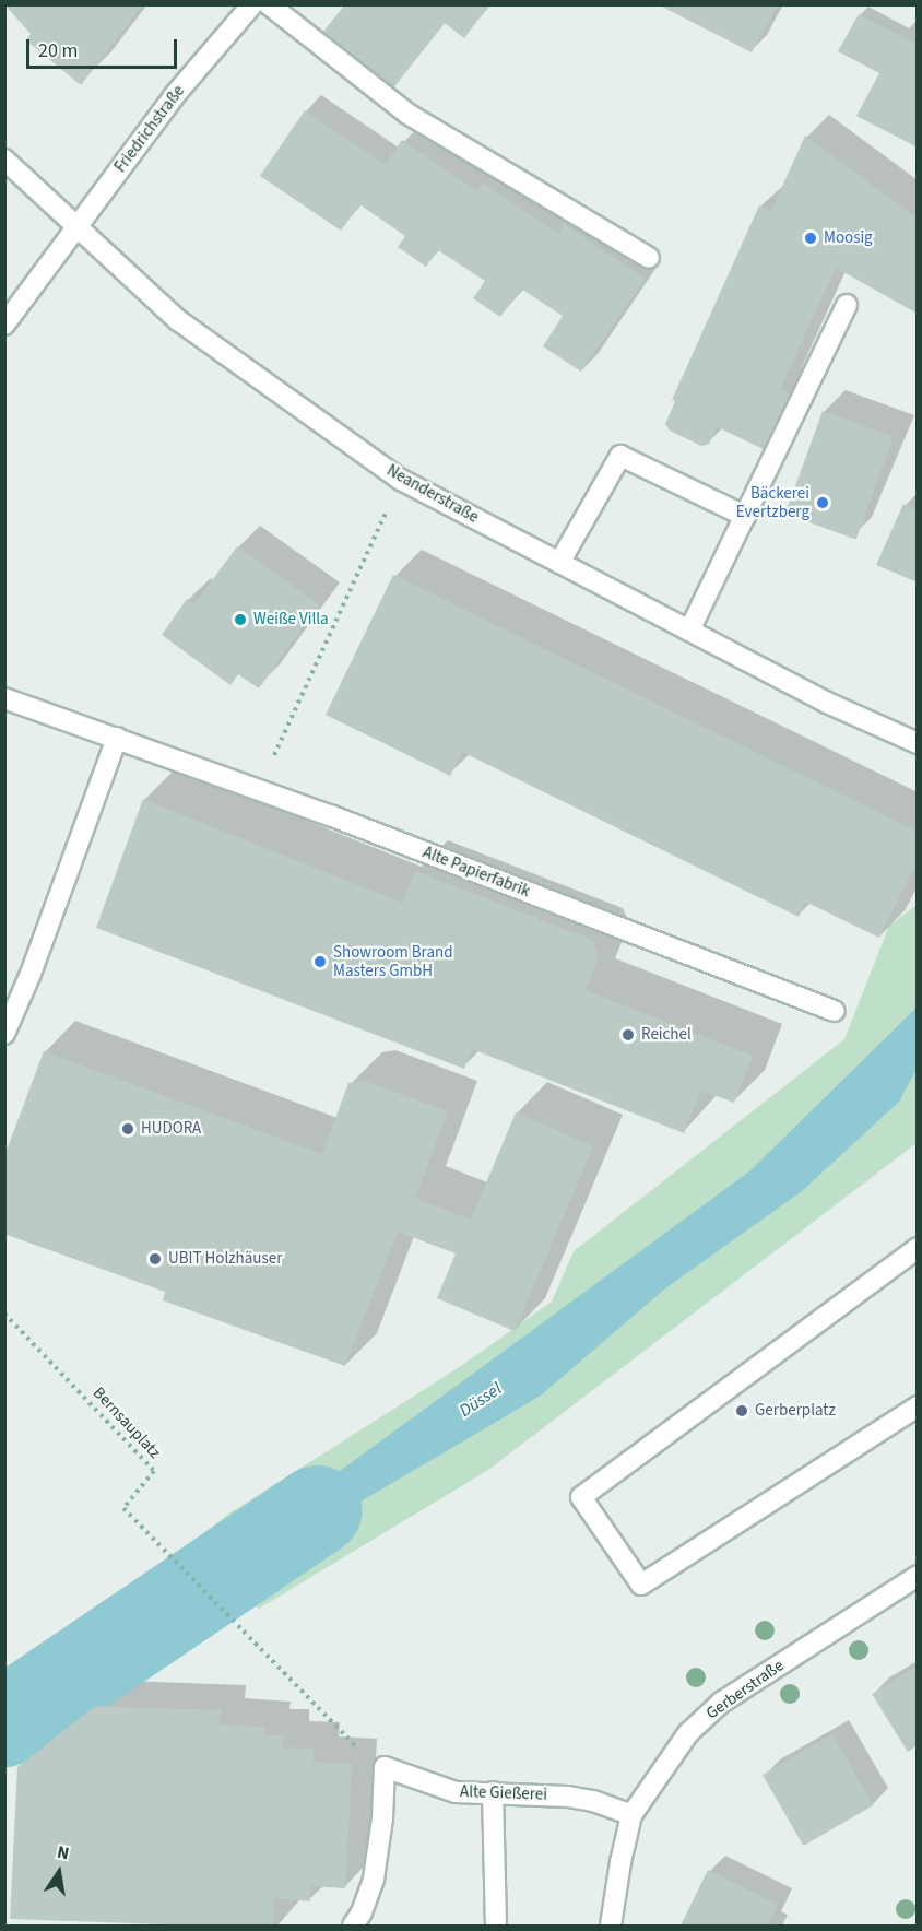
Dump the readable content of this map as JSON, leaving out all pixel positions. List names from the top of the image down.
{
  "streets": {
    "street": [
      "Friedrichstraße",
      "Neanderstraße",
      "Alte Papierfabrik",
      "Gerberstraße",
      "Alte Gießerei"
    ],
    "path": ["Bernsauplatz"]
  },
  "crossings": [
    ["Friedrichstraße", "Neanderstraße"],
    ["Bernsauplatz", "Alte Gießerei"],
    ["Gerberstraße", "Alte Gießerei"]
  ],
  "water": ["Düssel"],
  "places": [
    "Moosig",
    "Bäckerei Evertzberg",
    "Weiße Villa",
    "Showroom Brand Masters GmbH",
    "Reichel",
    "HUDORA",
    "UBIT Holzhäuser",
    "Gerberplatz"
  ],
  "scale_bar": "20 m",
  "north": "top"
}
